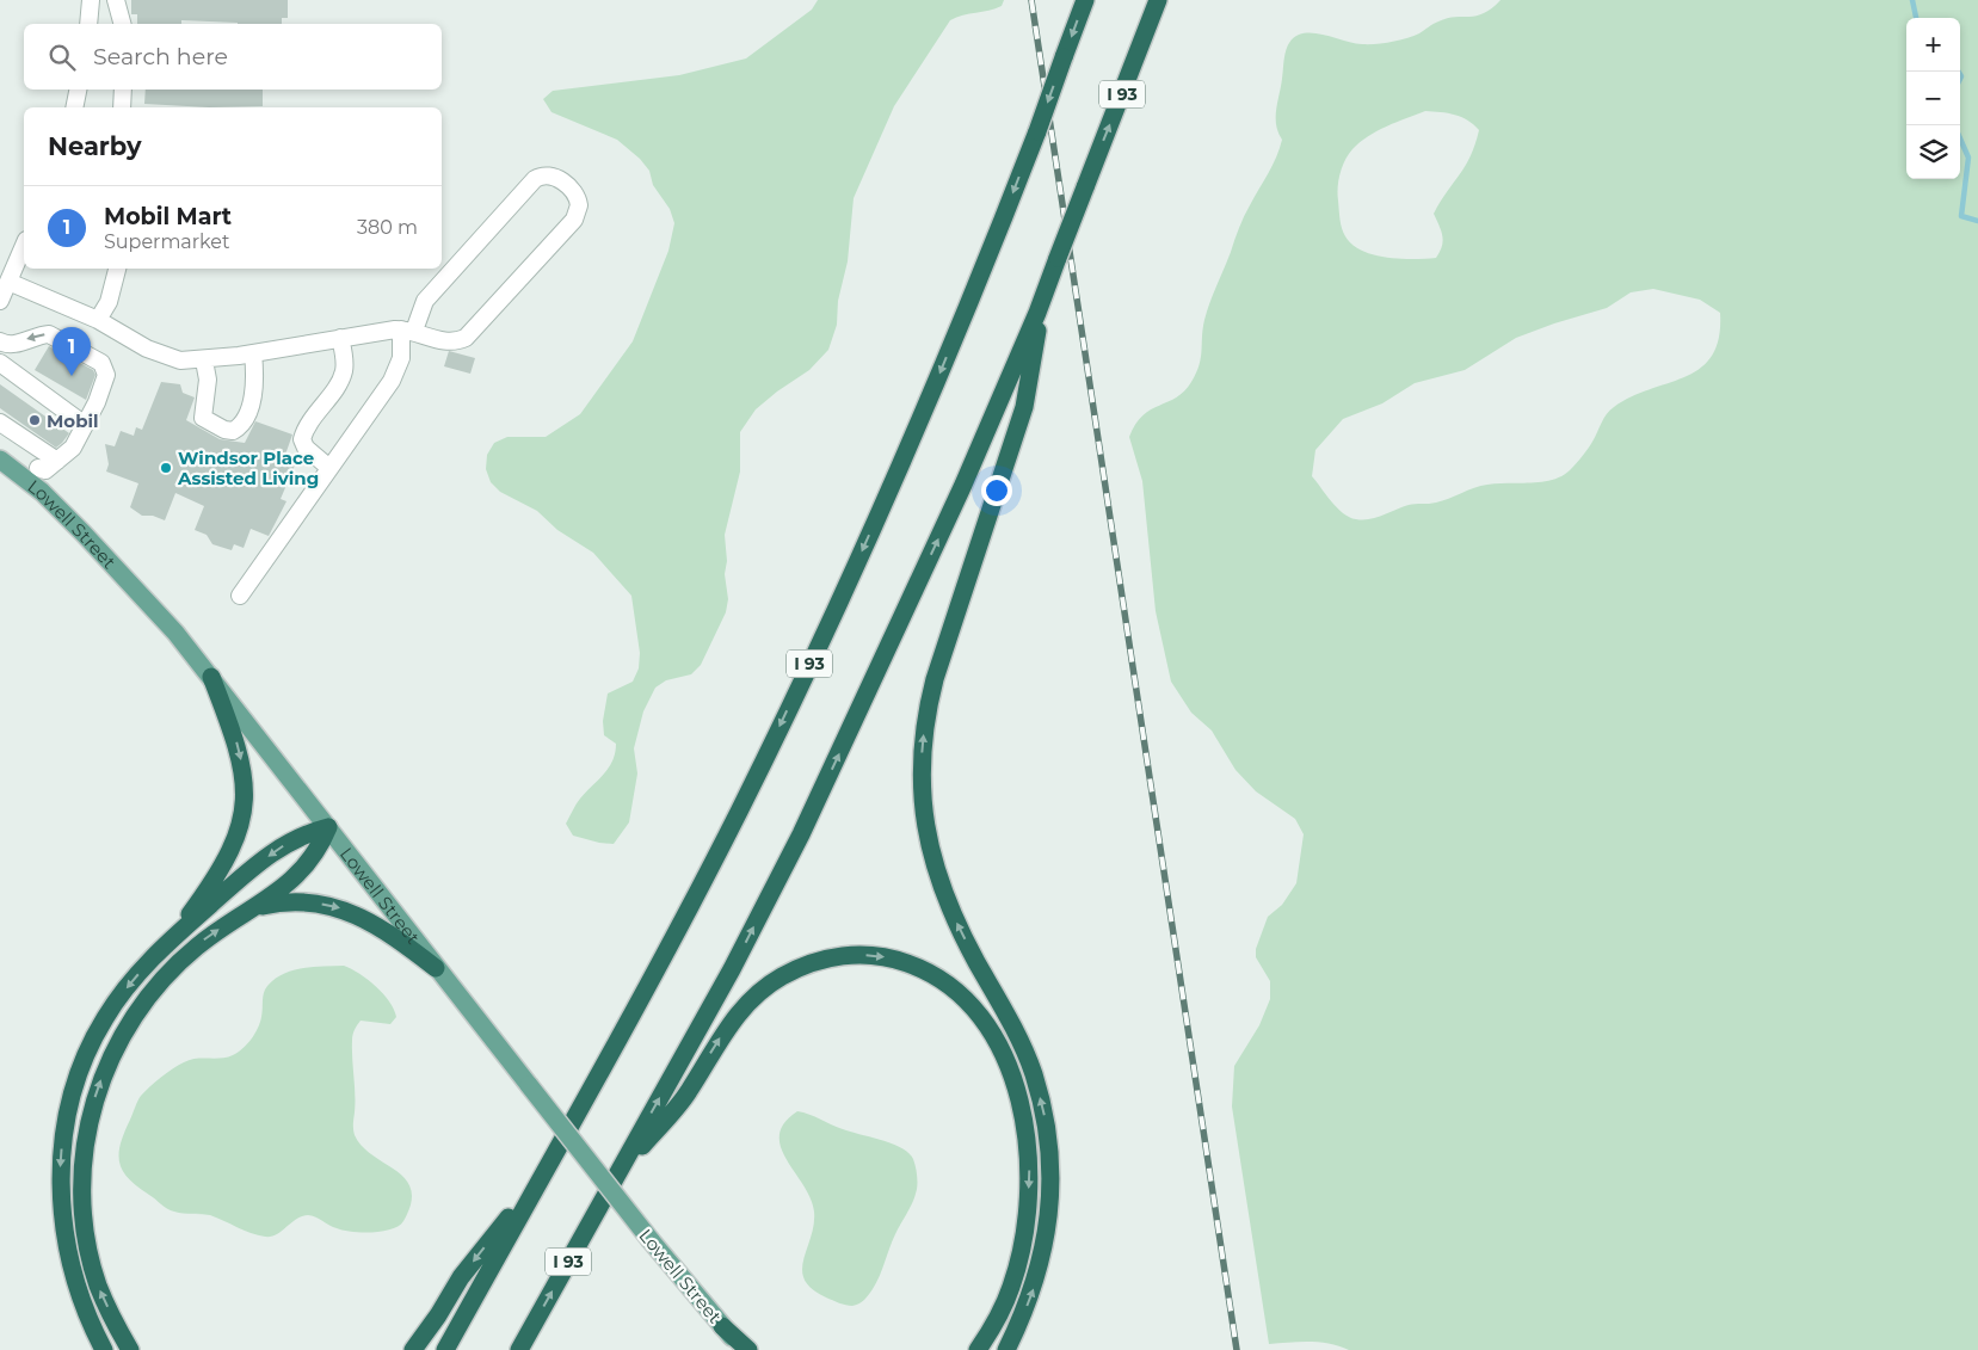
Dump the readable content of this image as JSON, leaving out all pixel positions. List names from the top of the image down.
{
  "streets": {
    "highway": ["I 93"],
    "main road": ["Lowell Street"]
  },
  "places": ["Mobil", "Windsor Place Assisted Living"],
  "page": {
    "map_buttons": ["+", "−"],
    "search": "Search here",
    "heading": "Nearby",
    "list": [
      {
        "mark": "1",
        "name": "Mobil Mart",
        "note": "Supermarket",
        "value": "380 m"
      }
    ],
    "pins": "1"
  }
}
